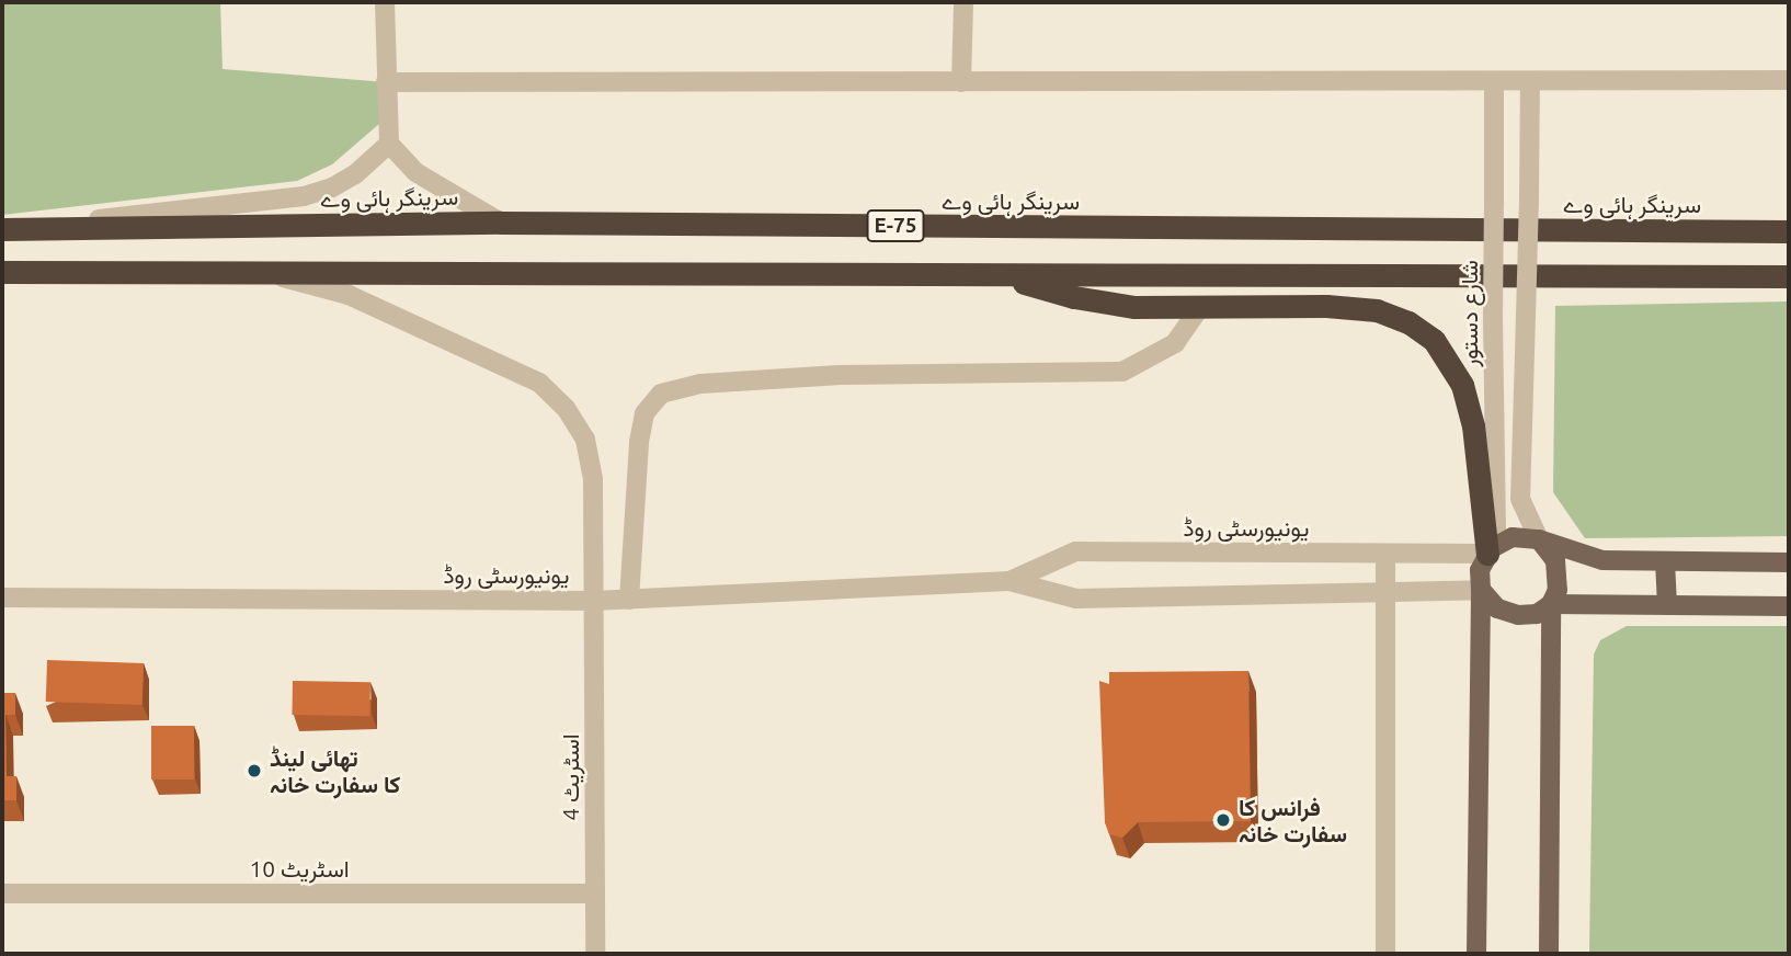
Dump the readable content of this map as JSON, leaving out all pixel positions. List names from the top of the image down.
{
  "streets": {
    "highway": ["سرینگر ہائی وے", "E-75"],
    "street": [
      "شارع دستور",
      "یونیورسٹی روڈ",
      "اسٹریٹ 4",
      "اسٹریٹ 10"
    ]
  },
  "crossings": [
    ["E-75", "اسٹریٹ 4"],
    ["شارع دستور", "یونیورسٹی روڈ"],
    ["یونیورسٹی روڈ", "اسٹریٹ 4"],
    ["اسٹریٹ 4", "اسٹریٹ 10"]
  ],
  "places": ["تھائی لینڈ کا سفارت خانہ", "فرانس کا سفارت خانہ"]
}
